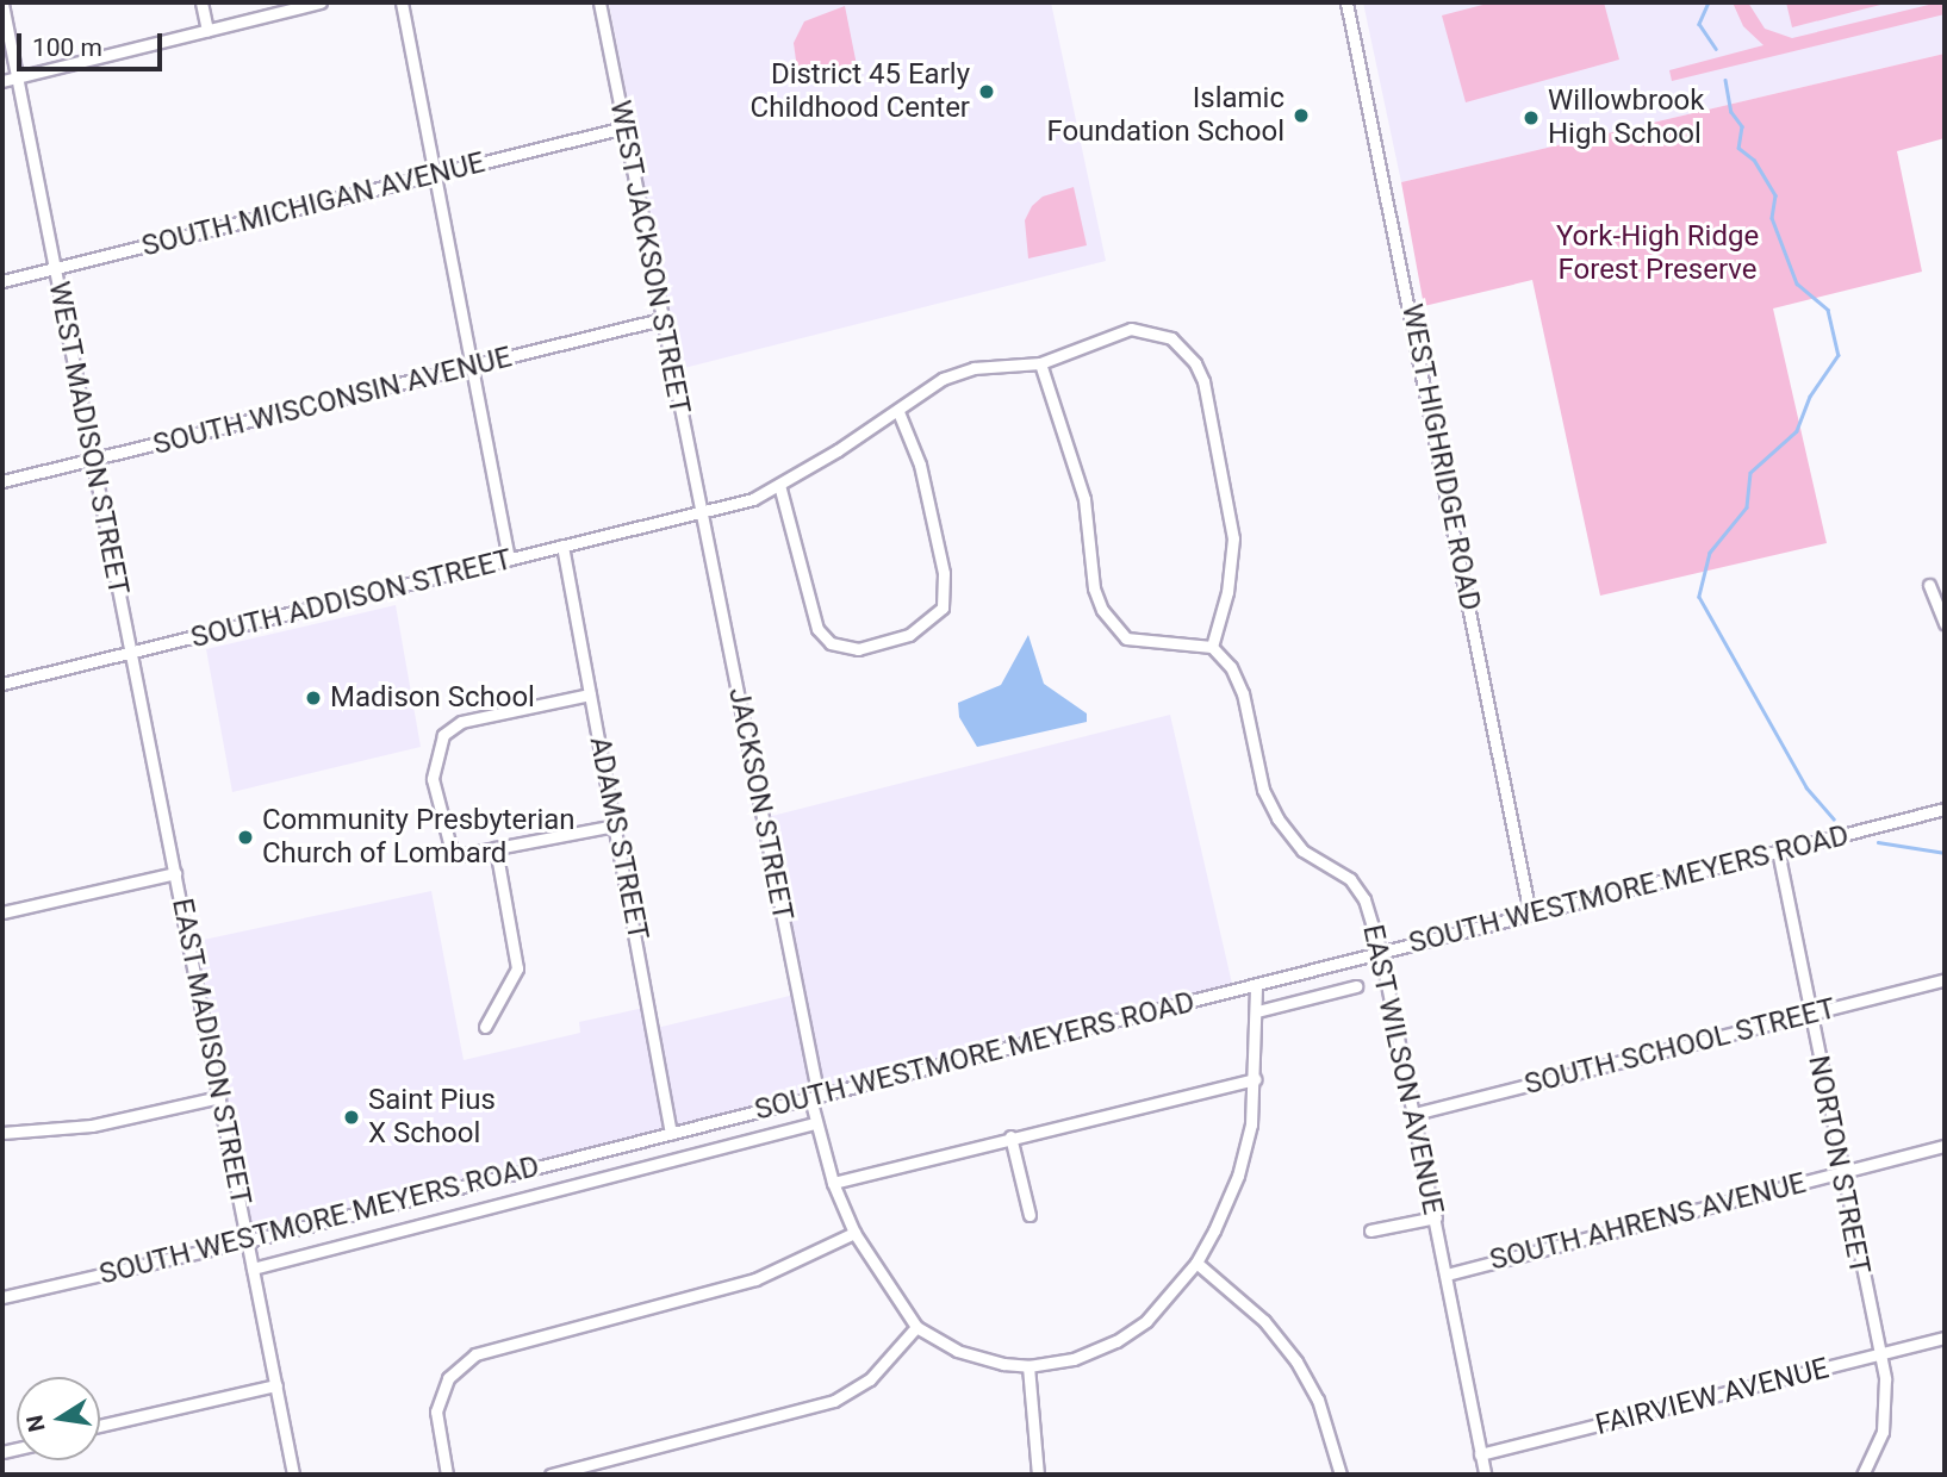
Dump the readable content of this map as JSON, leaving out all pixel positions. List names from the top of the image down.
{
  "streets": {
    "street": [
      "SOUTH MICHIGAN AVENUE",
      "WEST JACKSON STREET",
      "SOUTH WISCONSIN AVENUE",
      "WEST MADISON STREET",
      "WEST HIGHRIDGE ROAD",
      "SOUTH ADDISON STREET",
      "JACKSON STREET",
      "ADAMS STREET",
      "SOUTH WESTMORE MEYERS ROAD",
      "SOUTH SCHOOL STREET",
      "EAST MADISON STREET",
      "EAST WILSON AVENUE",
      "NORTON STREET",
      "SOUTH AHRENS AVENUE",
      "FAIRVIEW AVENUE"
    ]
  },
  "crossings": [
    ["SOUTH MICHIGAN AVENUE", "WEST JACKSON STREET"],
    ["SOUTH MICHIGAN AVENUE", "WEST MADISON STREET"],
    ["WEST JACKSON STREET", "SOUTH WISCONSIN AVENUE"],
    ["WEST JACKSON STREET", "SOUTH ADDISON STREET"],
    ["WEST JACKSON STREET", "JACKSON STREET"],
    ["SOUTH WISCONSIN AVENUE", "WEST MADISON STREET"],
    ["WEST MADISON STREET", "SOUTH ADDISON STREET"],
    ["WEST MADISON STREET", "EAST MADISON STREET"],
    ["WEST HIGHRIDGE ROAD", "SOUTH WESTMORE MEYERS ROAD"],
    ["SOUTH ADDISON STREET", "JACKSON STREET"],
    ["SOUTH ADDISON STREET", "ADAMS STREET"],
    ["SOUTH ADDISON STREET", "EAST WILSON AVENUE"],
    ["JACKSON STREET", "SOUTH WESTMORE MEYERS ROAD"],
    ["ADAMS STREET", "SOUTH WESTMORE MEYERS ROAD"],
    ["SOUTH WESTMORE MEYERS ROAD", "EAST MADISON STREET"],
    ["SOUTH WESTMORE MEYERS ROAD", "EAST WILSON AVENUE"],
    ["SOUTH WESTMORE MEYERS ROAD", "NORTON STREET"],
    ["SOUTH SCHOOL STREET", "EAST WILSON AVENUE"],
    ["SOUTH SCHOOL STREET", "NORTON STREET"],
    ["EAST WILSON AVENUE", "SOUTH AHRENS AVENUE"],
    ["EAST WILSON AVENUE", "FAIRVIEW AVENUE"],
    ["NORTON STREET", "SOUTH AHRENS AVENUE"],
    ["NORTON STREET", "FAIRVIEW AVENUE"]
  ],
  "parks": ["York-High Ridge Forest Preserve"],
  "places": [
    "District 45 Early Childhood Center",
    "Islamic Foundation School",
    "Willowbrook High School",
    "Madison School",
    "Community Presbyterian Church of Lombard",
    "Saint Pius X School"
  ],
  "scale_bar": "100 m",
  "north": "left"
}
